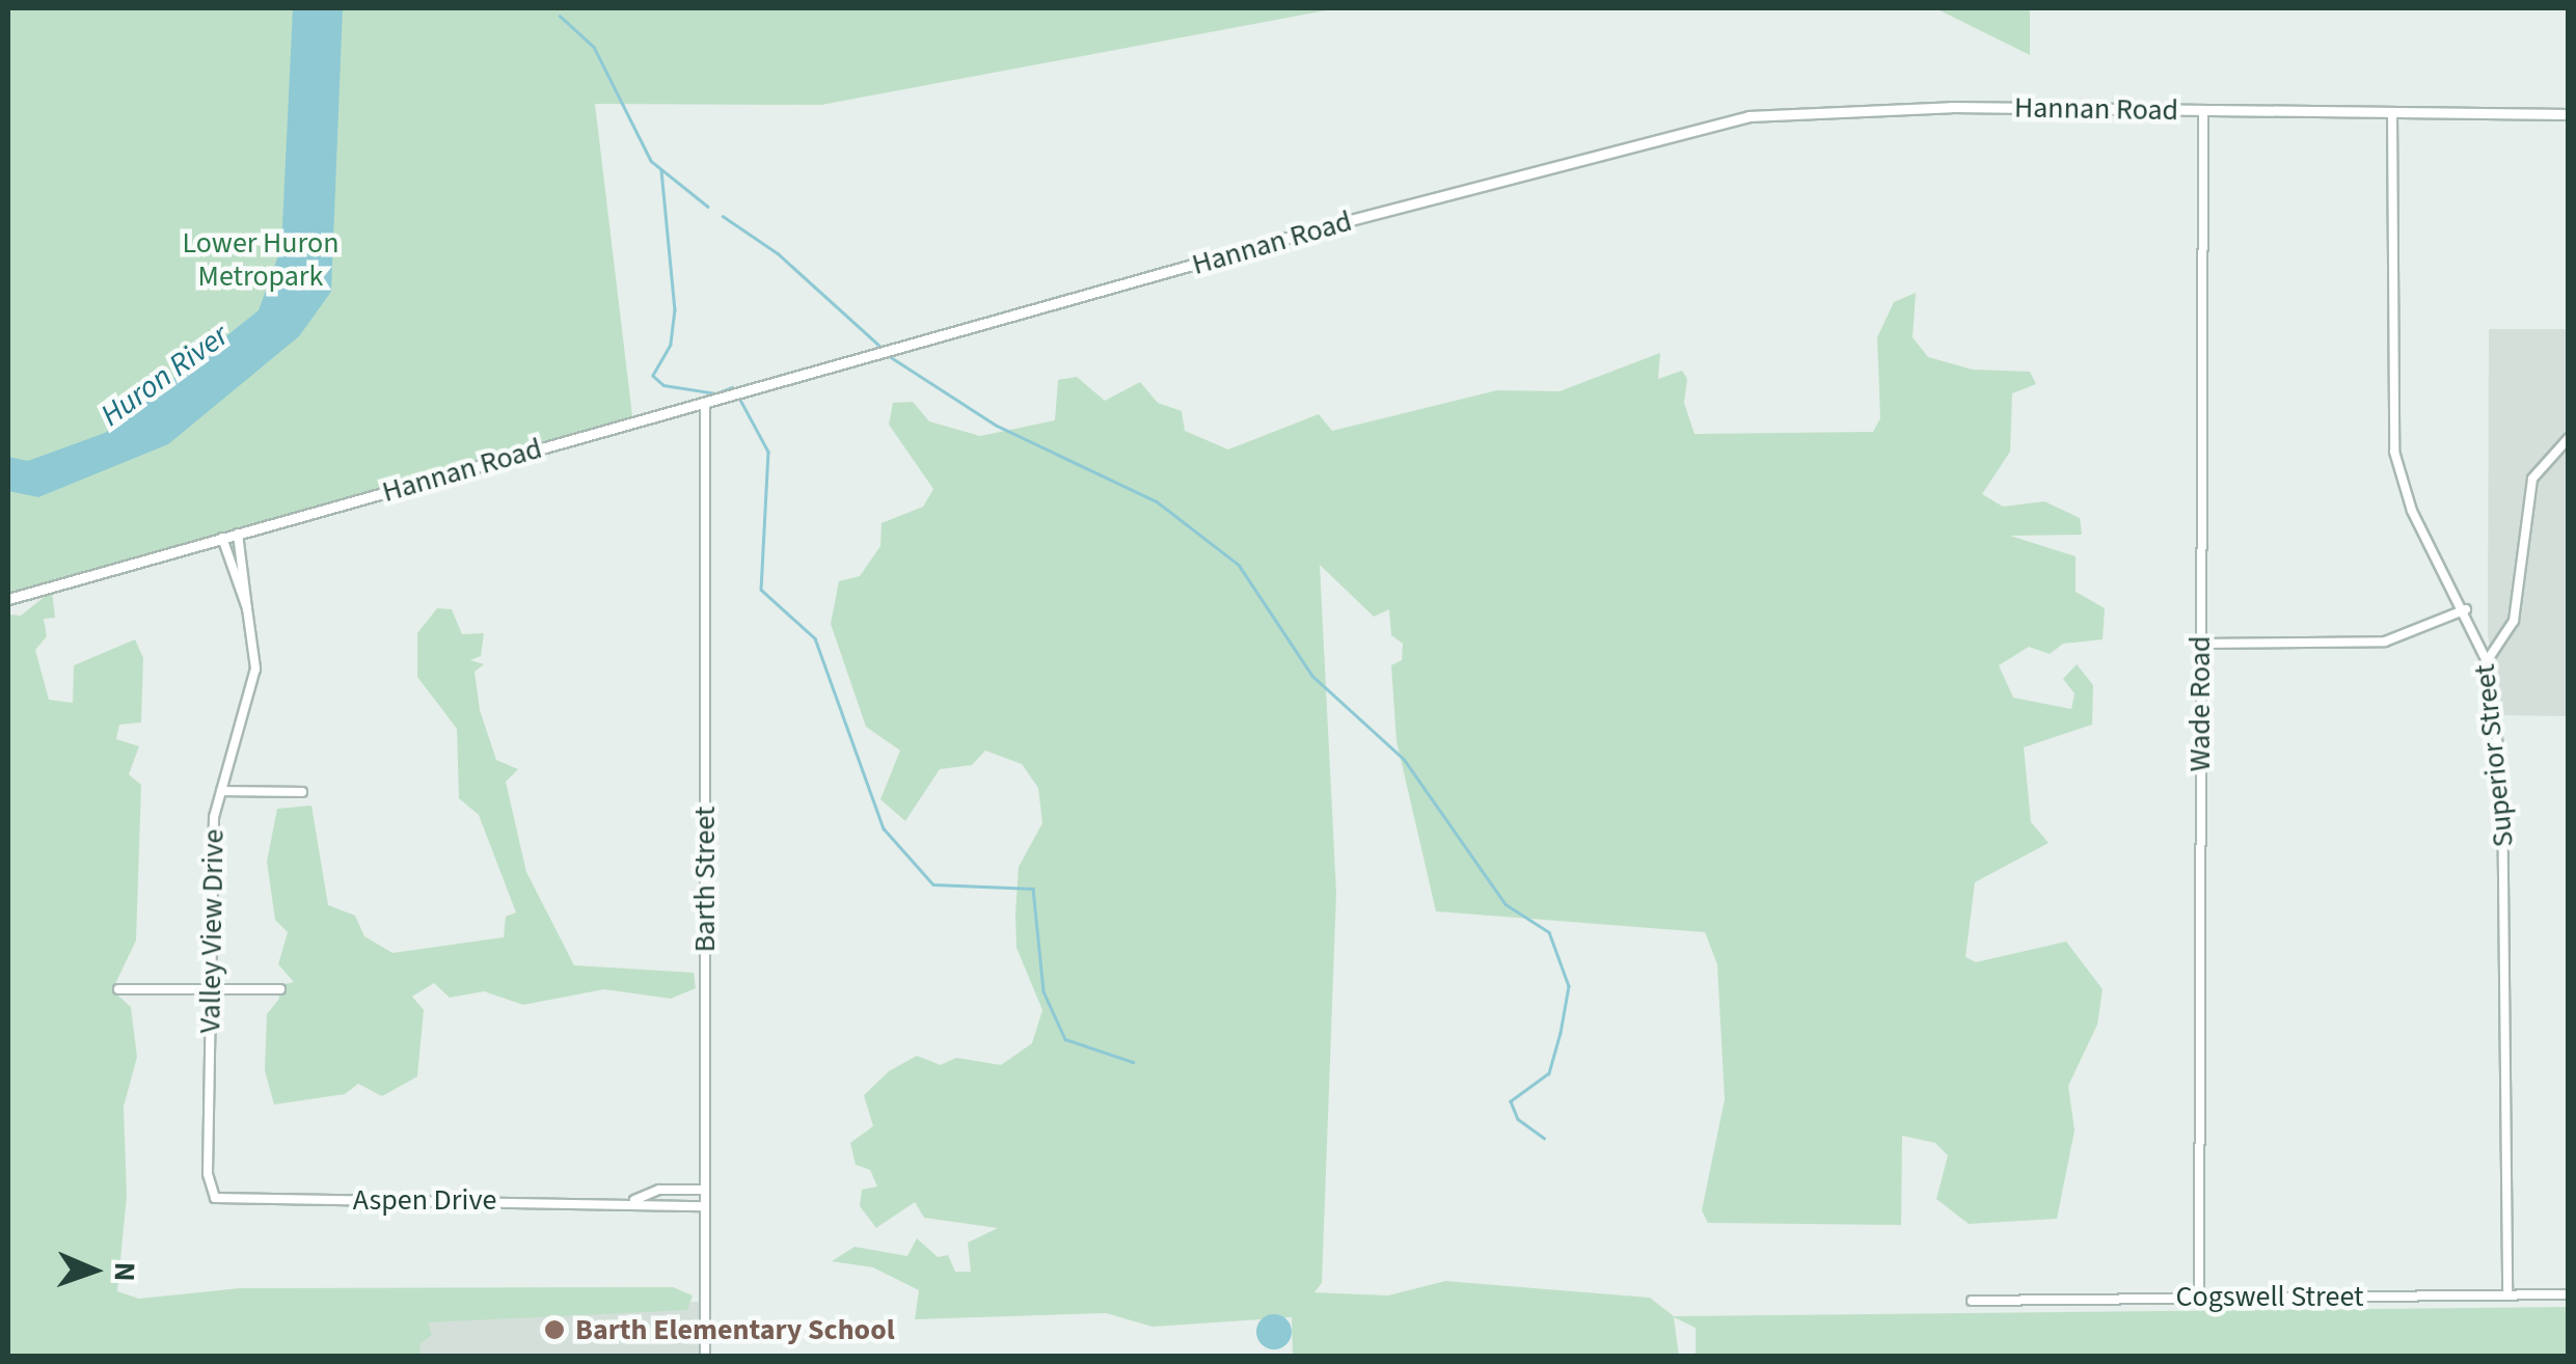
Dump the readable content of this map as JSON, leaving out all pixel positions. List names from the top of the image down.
{
  "streets": {
    "street": [
      "Hannan Road",
      "Wade Road",
      "Superior Street",
      "Barth Street",
      "Valley View Drive",
      "Aspen Drive",
      "Cogswell Street"
    ]
  },
  "crossings": [
    ["Hannan Road", "Wade Road"],
    ["Hannan Road", "Superior Street"],
    ["Hannan Road", "Barth Street"],
    ["Hannan Road", "Valley View Drive"],
    ["Wade Road", "Cogswell Street"],
    ["Superior Street", "Cogswell Street"],
    ["Barth Street", "Aspen Drive"],
    ["Valley View Drive", "Aspen Drive"]
  ],
  "water": ["Huron River"],
  "parks": ["Lower Huron Metropark"],
  "places": ["Barth Elementary School"],
  "north": "right"
}
